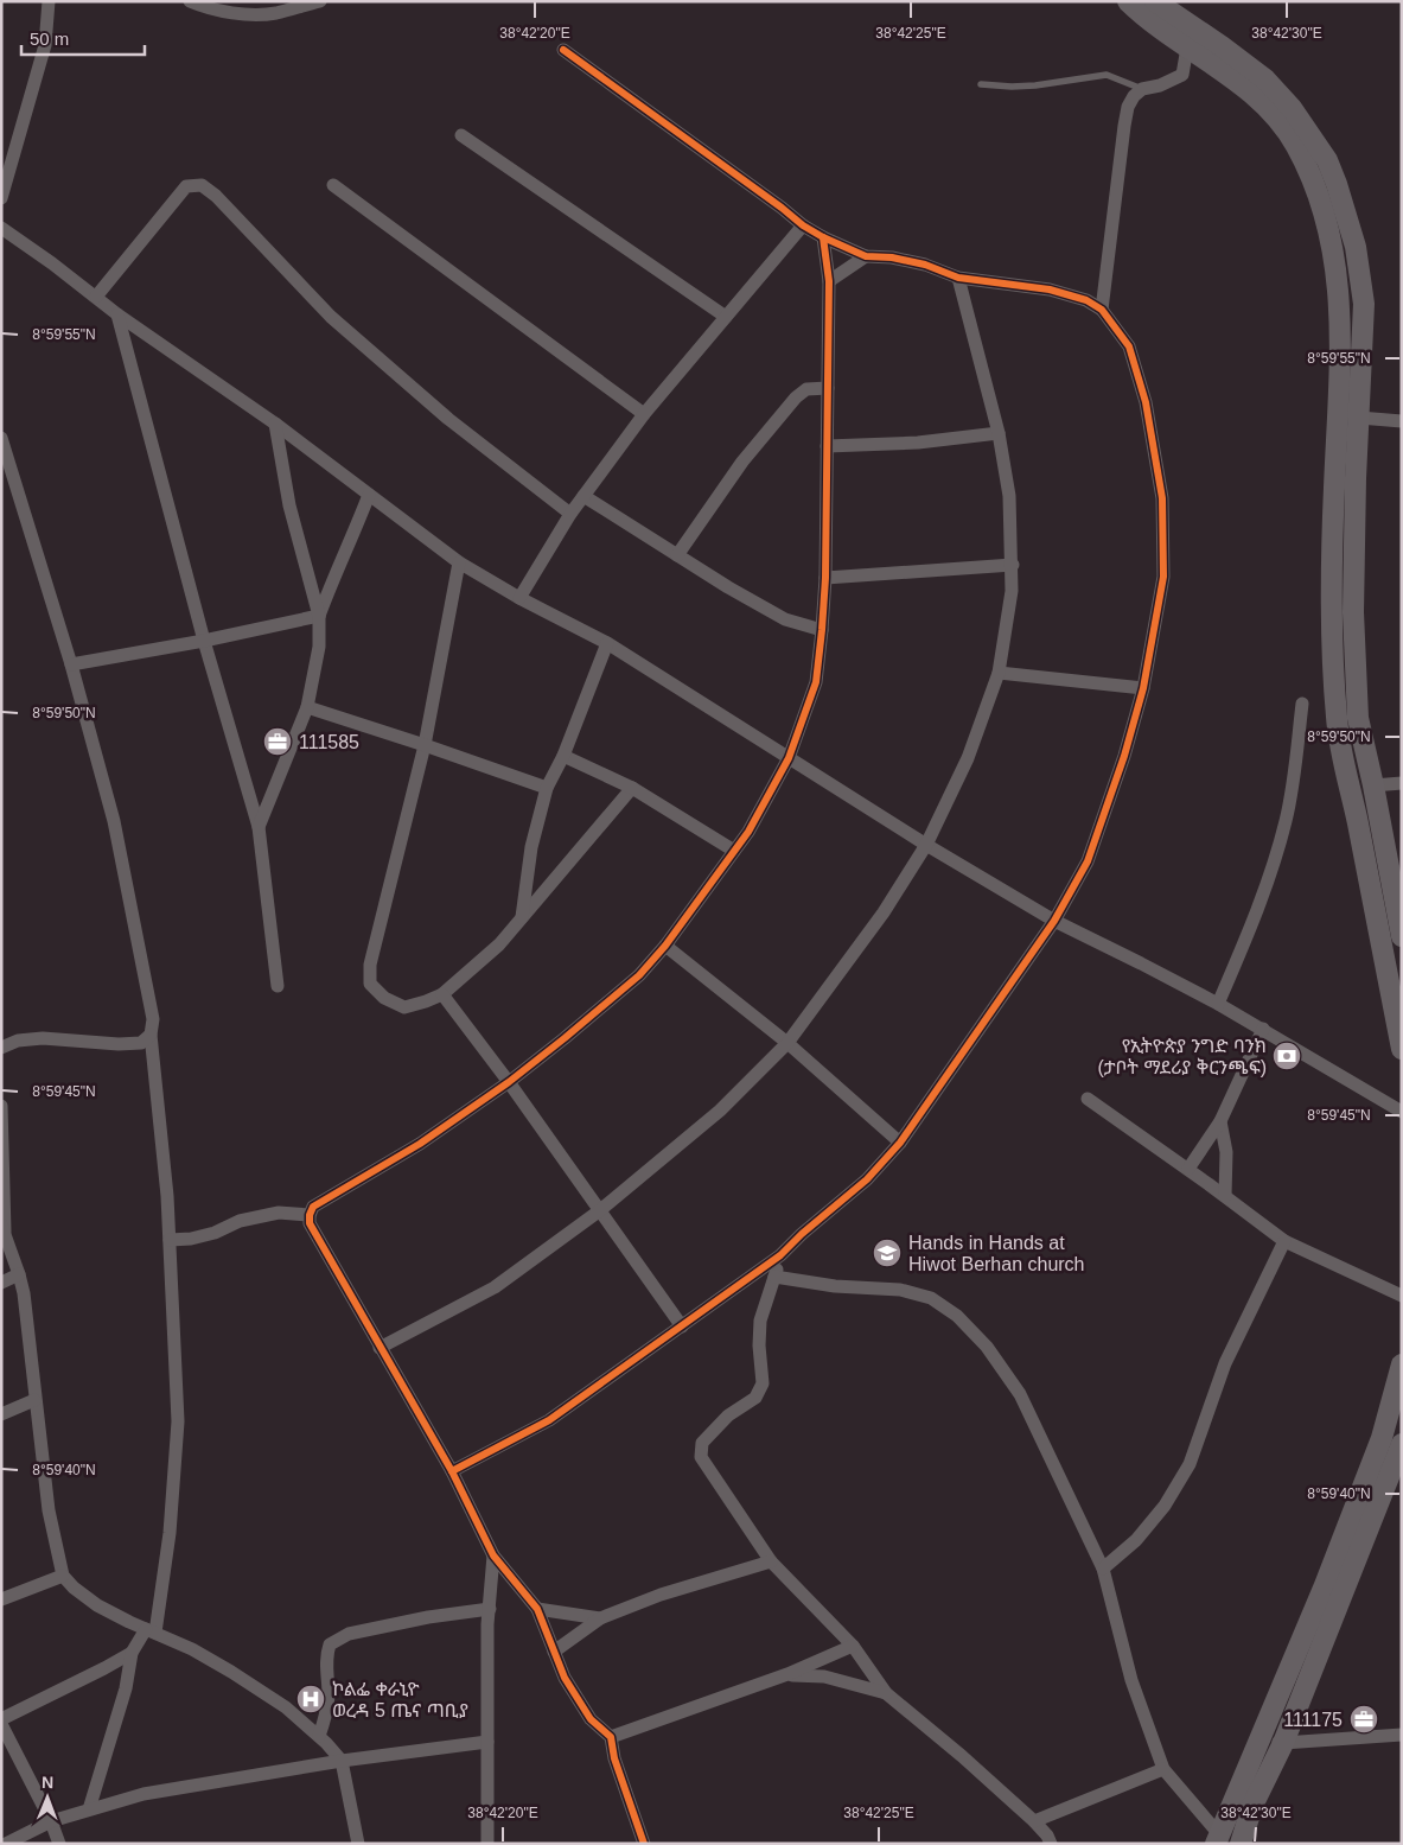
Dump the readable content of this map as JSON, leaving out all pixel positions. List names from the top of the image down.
{
  "places": {
    "office": ["111585", "111175"],
    "bank": ["የኢትዮጵያ ንግድ ባንክ (ታቦት ማደሪያ ቅርንጫፍ)"],
    "school or university": ["Hands in Hands at Hiwot Berhan church"],
    "hospital": ["ኮልፌ ቀራኒዮ ወረዳ 5 ጤና ጣቢያ"]
  },
  "scale_bar": "50 m",
  "north": "top",
  "coordinates": [
    "38°42'20\"E",
    "38°42'25\"E",
    "38°42'30\"E",
    "8°59'55\"N",
    "8°59'50\"N",
    "8°59'45\"N",
    "8°59'40\"N"
  ]
}
